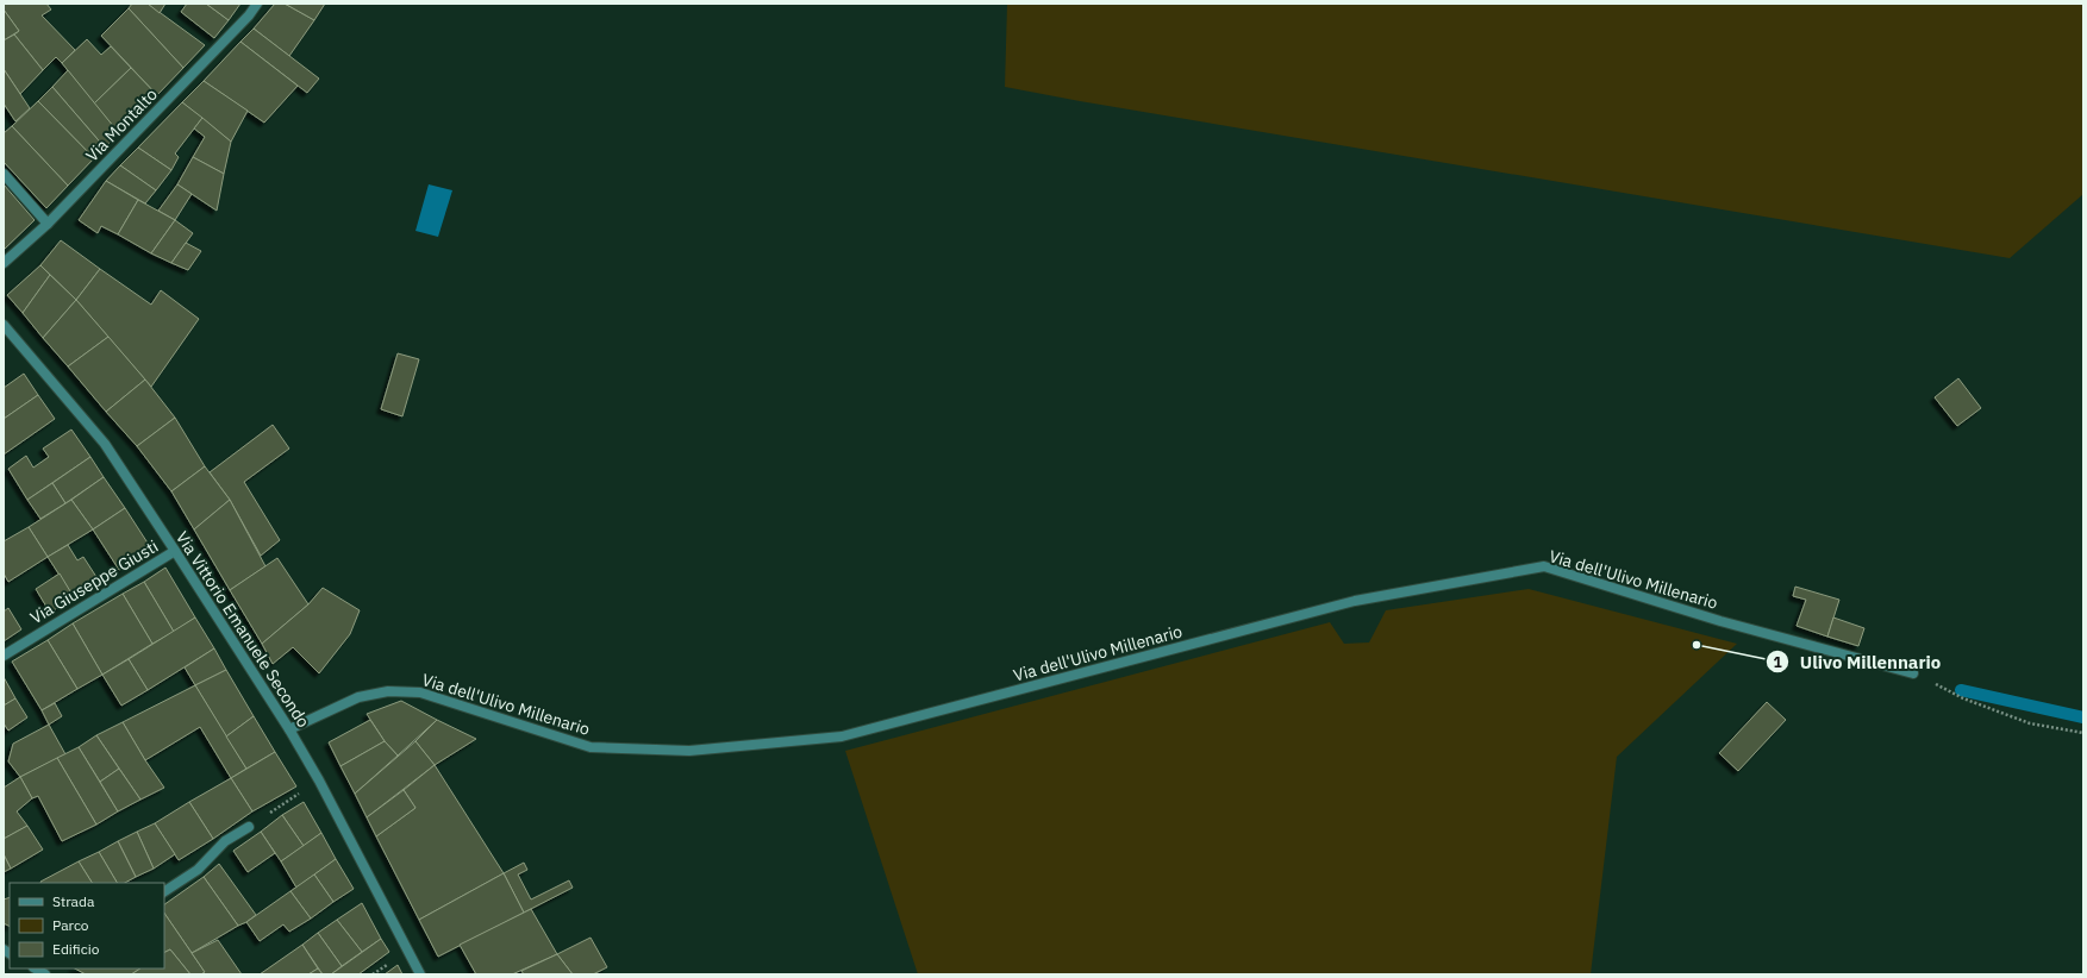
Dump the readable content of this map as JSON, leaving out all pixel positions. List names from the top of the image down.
{
  "streets": {
    "street": [
      "Via Montalto",
      "Via dell'Ulivo Millenario",
      "Via Giuseppe Giusti",
      "Via Vittorio Emanuele Secondo"
    ]
  },
  "crossings": [
    ["Via dell'Ulivo Millenario", "Via Vittorio Emanuele Secondo"],
    ["Via Giuseppe Giusti", "Via Vittorio Emanuele Secondo"]
  ],
  "places": ["Ulivo Millennario"],
  "legend": ["Strada", "Parco", "Edificio"]
}
